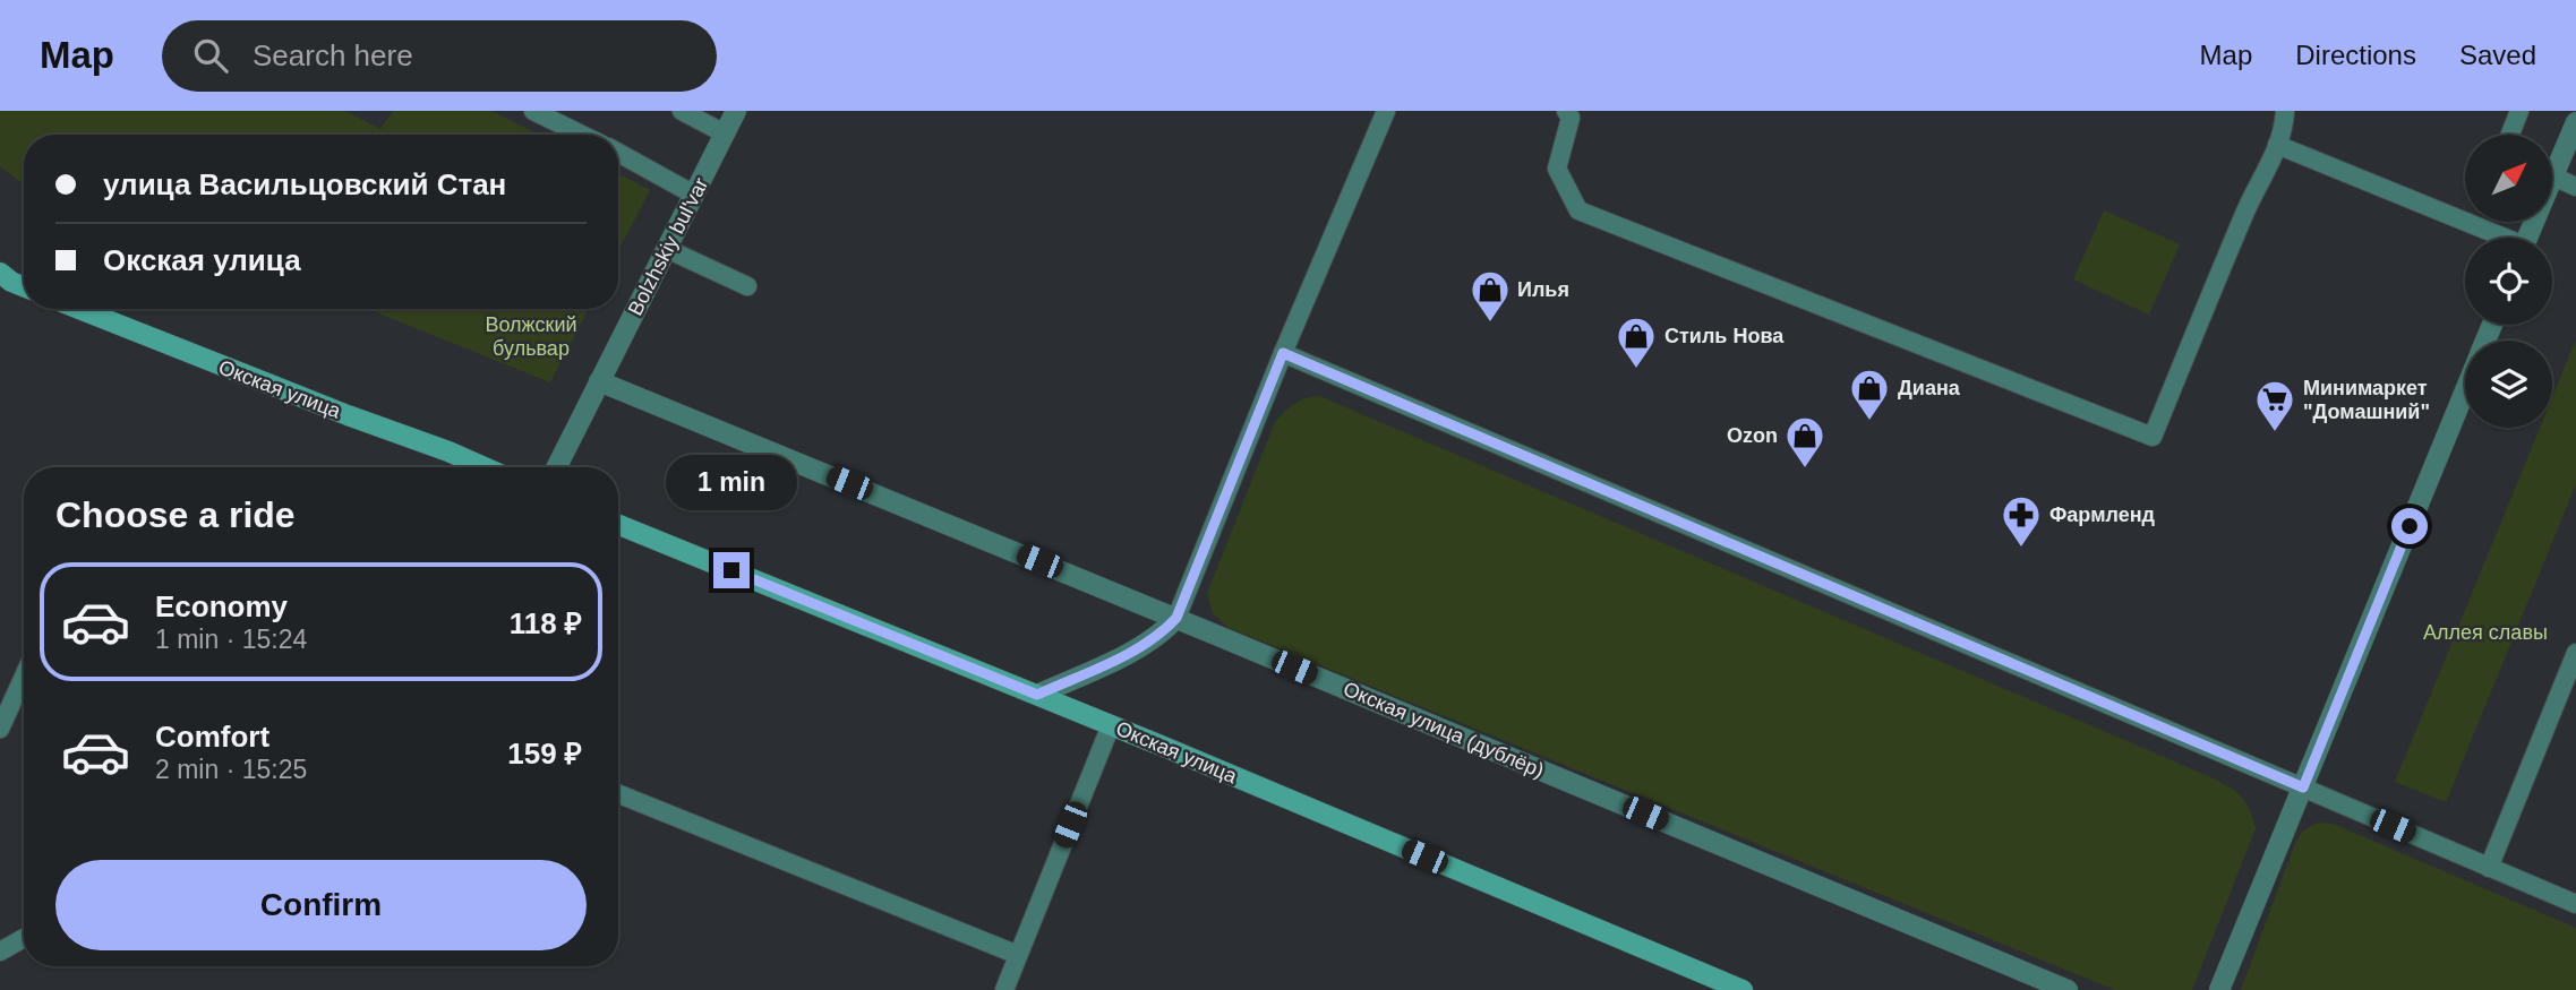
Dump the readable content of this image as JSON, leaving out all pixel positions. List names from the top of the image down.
{
  "streets": {
    "main road": ["Окская улица"],
    "street": ["Bolzhskiy bul'var", "Окская улица (дублёр)"]
  },
  "crossings": [
    ["Bolzhskiy bul'var", "Окская улица (дублёр)"]
  ],
  "parks": ["Волжский бульвар", "Аллея славы"],
  "places": {
    "shop": [
      "Илья",
      "Стиль Нова",
      "Диана",
      "Ozon"
    ],
    "supermarket": ["Минимаркет \"Домашний\""],
    "pharmacy": ["Фармленд"]
  },
  "north": "top right",
  "page": {
    "header": "Map",
    "search": "Search here",
    "nav": ["Map", "Directions", "Saved"],
    "banner": ["улица Васильцовский Стан", "Окская улица"],
    "bubble": "1 min",
    "heading": "Choose a ride",
    "list": [
      {
        "name": "Economy",
        "note": "1 min · 15:24",
        "value": "118 ₽"
      },
      {
        "name": "Comfort",
        "note": "2 min · 15:25",
        "value": "159 ₽"
      }
    ],
    "buttons": "Confirm"
  }
}
